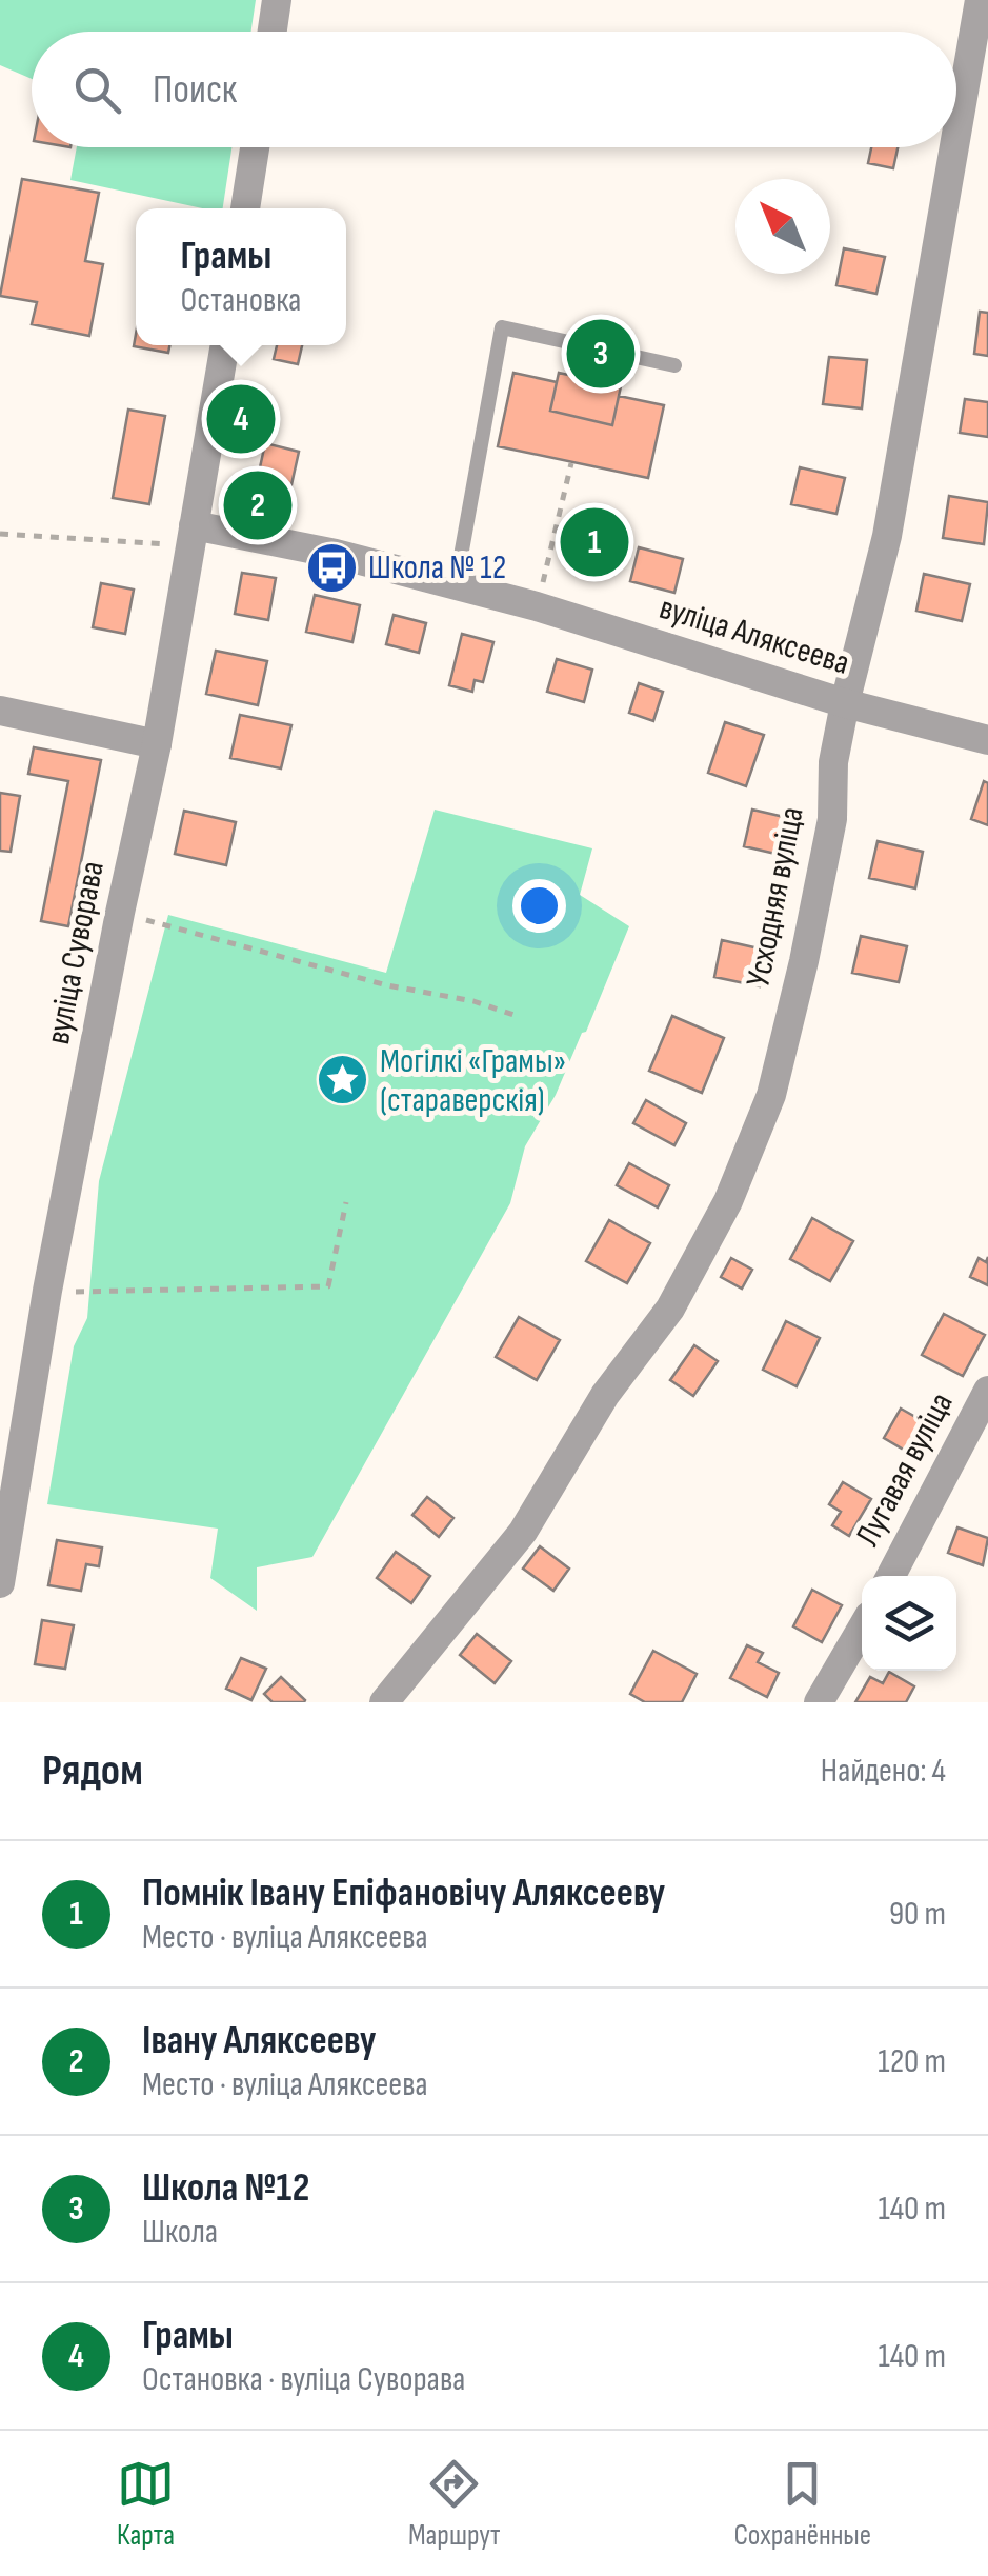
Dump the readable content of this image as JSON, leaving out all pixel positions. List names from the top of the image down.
{
  "streets": {
    "street": [
      "вуліца Аляксеева",
      "Усходняя вуліца",
      "вуліца Суворава",
      "Лугавая вуліца"
    ]
  },
  "crossings": [
    ["вуліца Аляксеева", "Усходняя вуліца"],
    ["вуліца Аляксеева", "вуліца Суворава"]
  ],
  "places": {
    "bus stop": ["Школа № 12"],
    "place": ["Могілкі «Грамы» (стараверскія)"]
  },
  "north": "top left",
  "page": {
    "search": "Поиск",
    "popup": ["Грамы", "Остановка"],
    "pins": [
      "3",
      "4",
      "2",
      "1"
    ],
    "heading": ["Рядом", "Найдено: 4"],
    "list": [
      {
        "mark": "1",
        "name": "Помнік Івану Епіфановічу Аляксееву",
        "note": "Место · вуліца Аляксеева",
        "value": "90 m"
      },
      {
        "mark": "2",
        "name": "Івану Аляксееву",
        "note": "Место · вуліца Аляксеева",
        "value": "120 m"
      },
      {
        "mark": "3",
        "name": "Школа №12",
        "note": "Школа",
        "value": "140 m"
      },
      {
        "mark": "4",
        "name": "Грамы",
        "note": "Остановка · вуліца Суворава",
        "value": "140 m"
      }
    ],
    "nav": ["Карта", "Маршрут", "Сохранённые"]
  }
}
